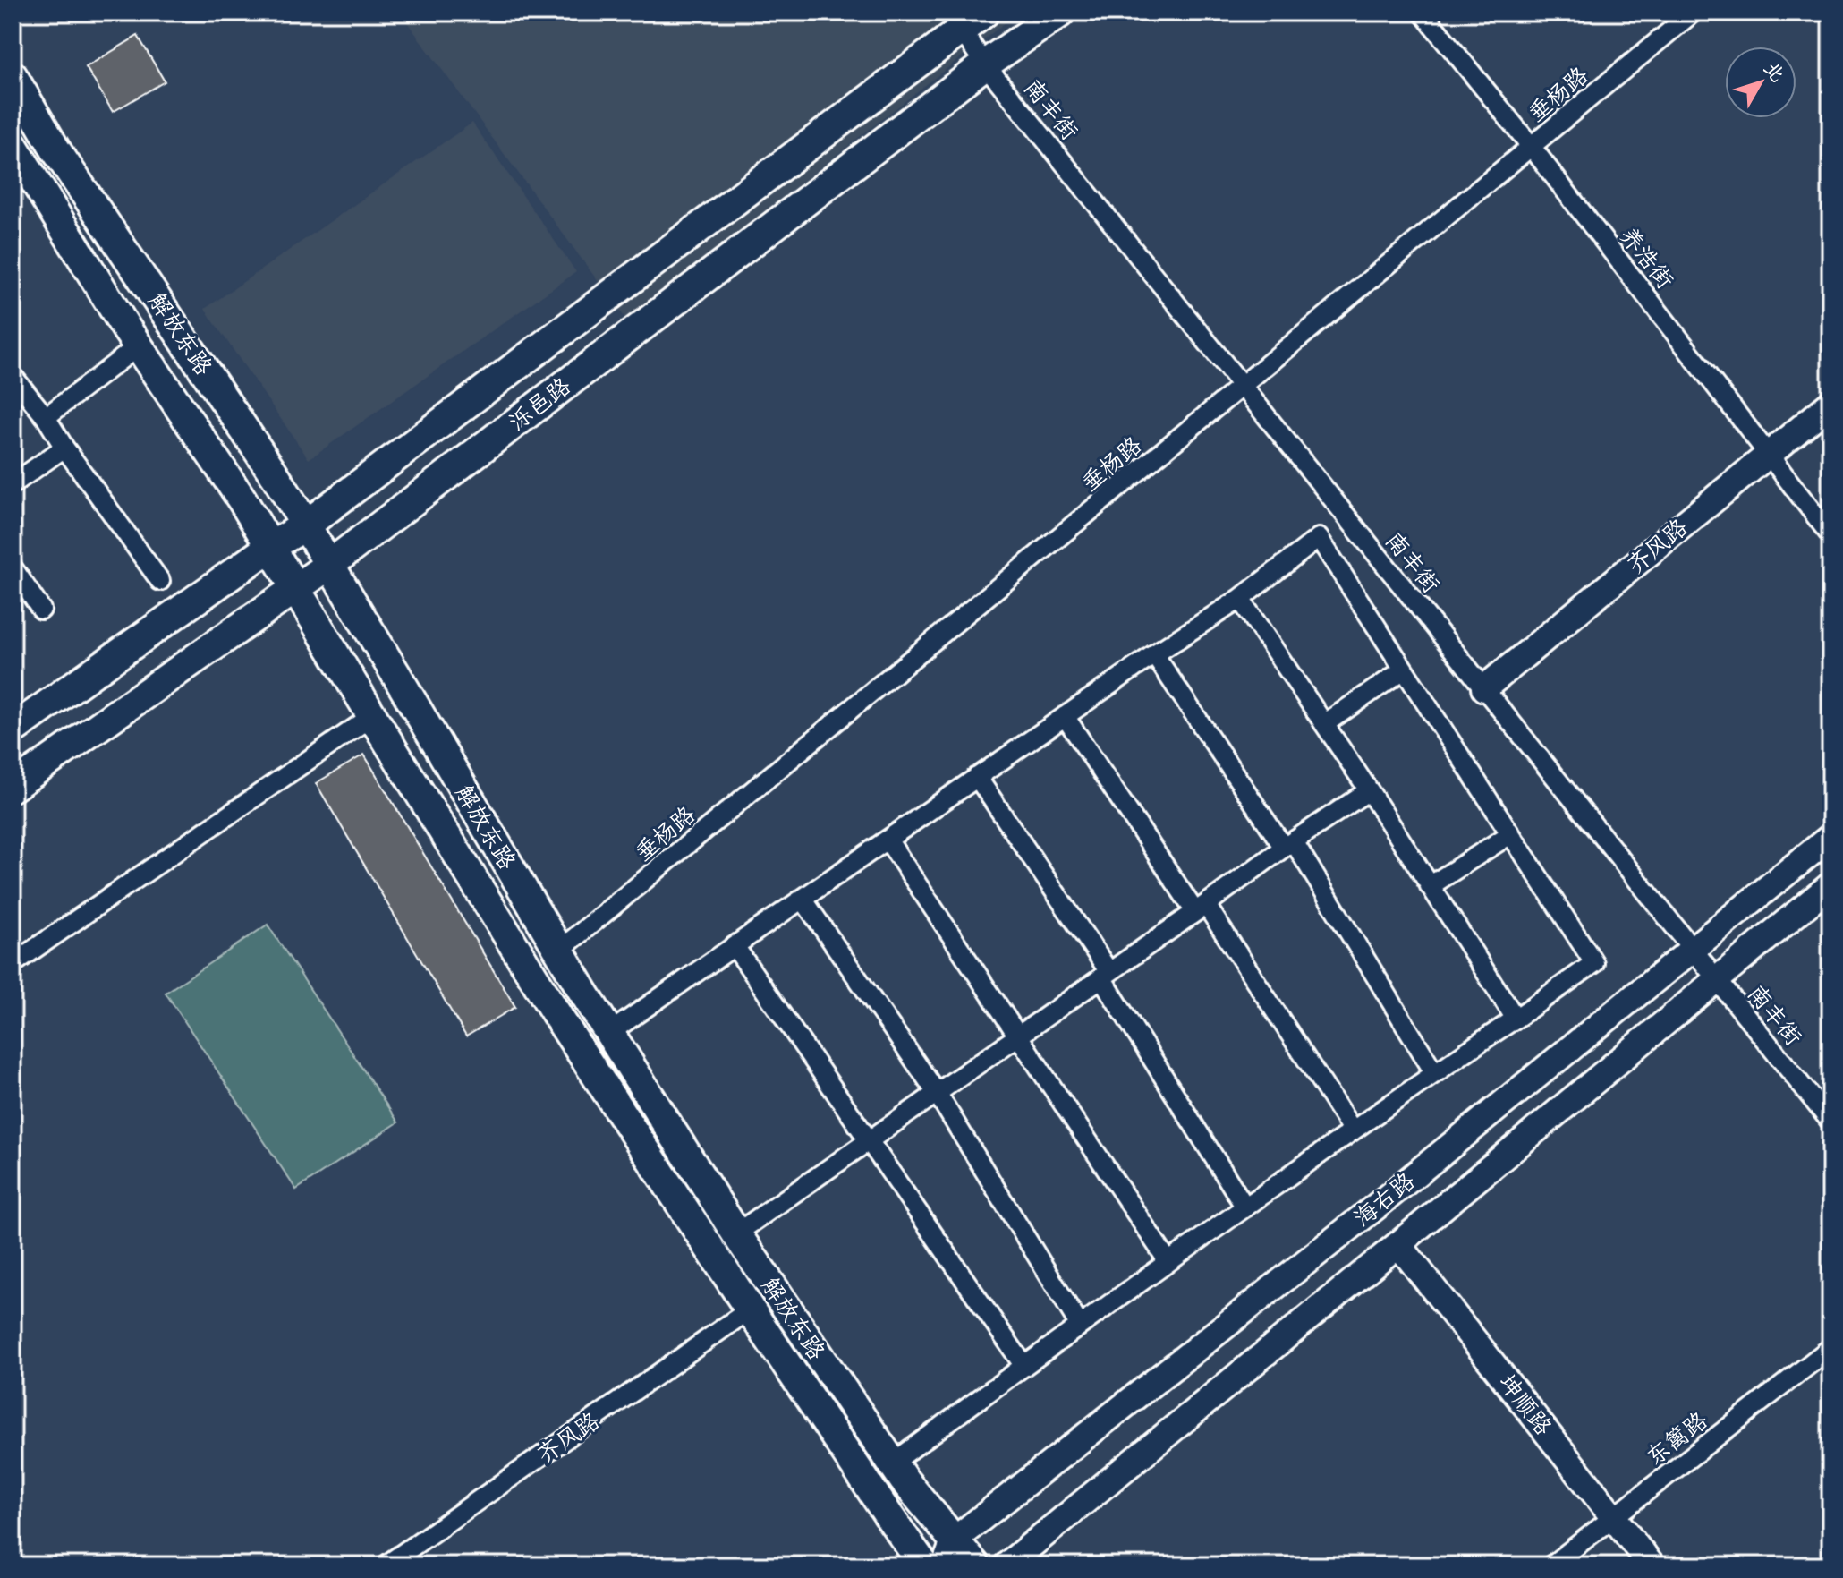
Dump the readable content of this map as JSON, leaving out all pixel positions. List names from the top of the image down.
{
  "streets": {
    "main road": [
      "解放东路",
      "泺邑路",
      "齐风路",
      "海右路",
      "坤顺路"
    ],
    "street": [
      "垂杨路",
      "南丰街",
      "养浩街",
      "东篱路"
    ]
  },
  "crossings": [
    ["垂杨路", "南丰街"],
    ["垂杨路", "养浩街"],
    ["垂杨路", "解放东路"],
    ["南丰街", "泺邑路"],
    ["南丰街", "齐风路"],
    ["南丰街", "海右路"],
    ["养浩街", "齐风路"],
    ["解放东路", "泺邑路"],
    ["解放东路", "齐风路"],
    ["解放东路", "海右路"],
    ["海右路", "坤顺路"],
    ["坤顺路", "东篱路"]
  ],
  "north": "top right"
}
